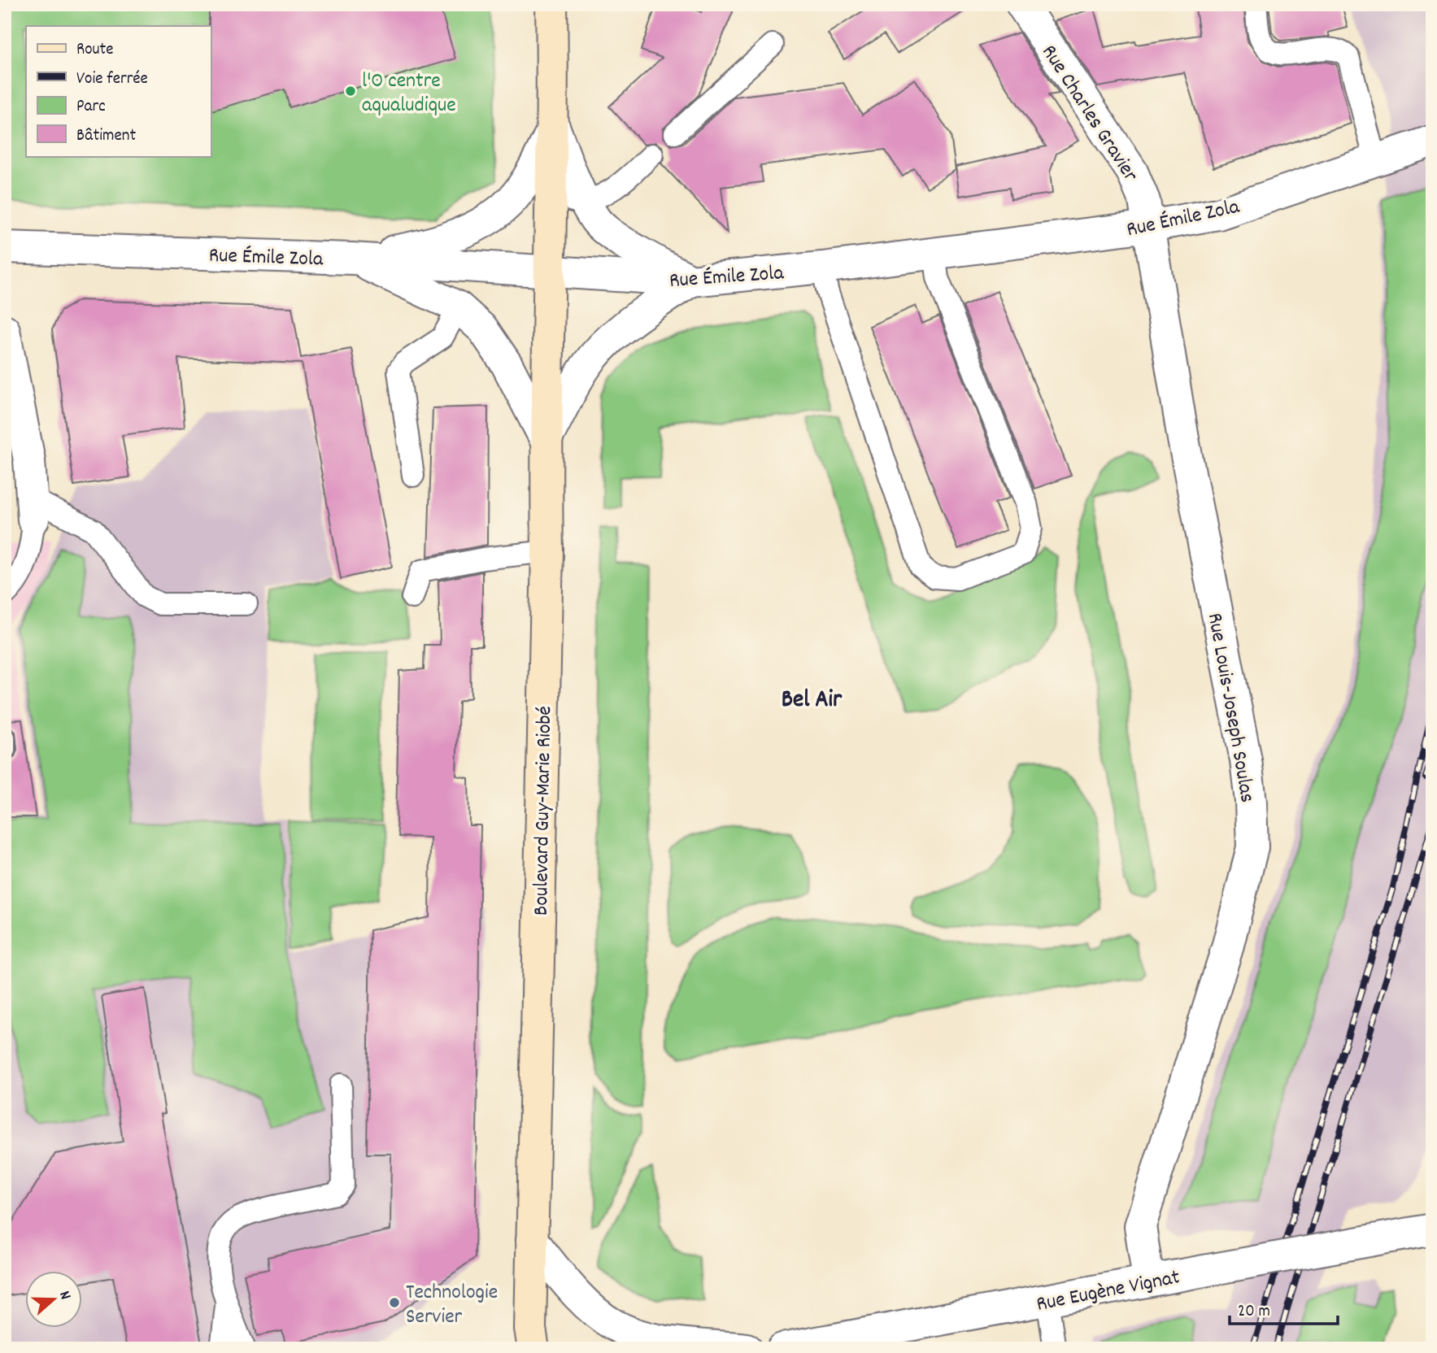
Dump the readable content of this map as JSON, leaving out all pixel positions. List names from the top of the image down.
{
  "streets": {
    "main road": ["Boulevard Guy-Marie Riobé"],
    "street": [
      "Rue Charles Gravier",
      "Rue Émile Zola",
      "Rue Louis-Joseph Soulas",
      "Rue Eugène Vignat"
    ]
  },
  "crossings": [
    ["Rue Charles Gravier", "Rue Émile Zola"],
    ["Rue Charles Gravier", "Rue Louis-Joseph Soulas"],
    ["Rue Émile Zola", "Rue Louis-Joseph Soulas"],
    ["Rue Émile Zola", "Boulevard Guy-Marie Riobé"],
    ["Rue Louis-Joseph Soulas", "Rue Eugène Vignat"]
  ],
  "districts": ["Bel Air"],
  "places": ["l'O centre aqualudique", "Technologie Servier"],
  "legend": [
    "Route",
    "Voie ferrée",
    "Parc",
    "Bâtiment"
  ],
  "scale_bar": "20 m",
  "north": "right"
}
